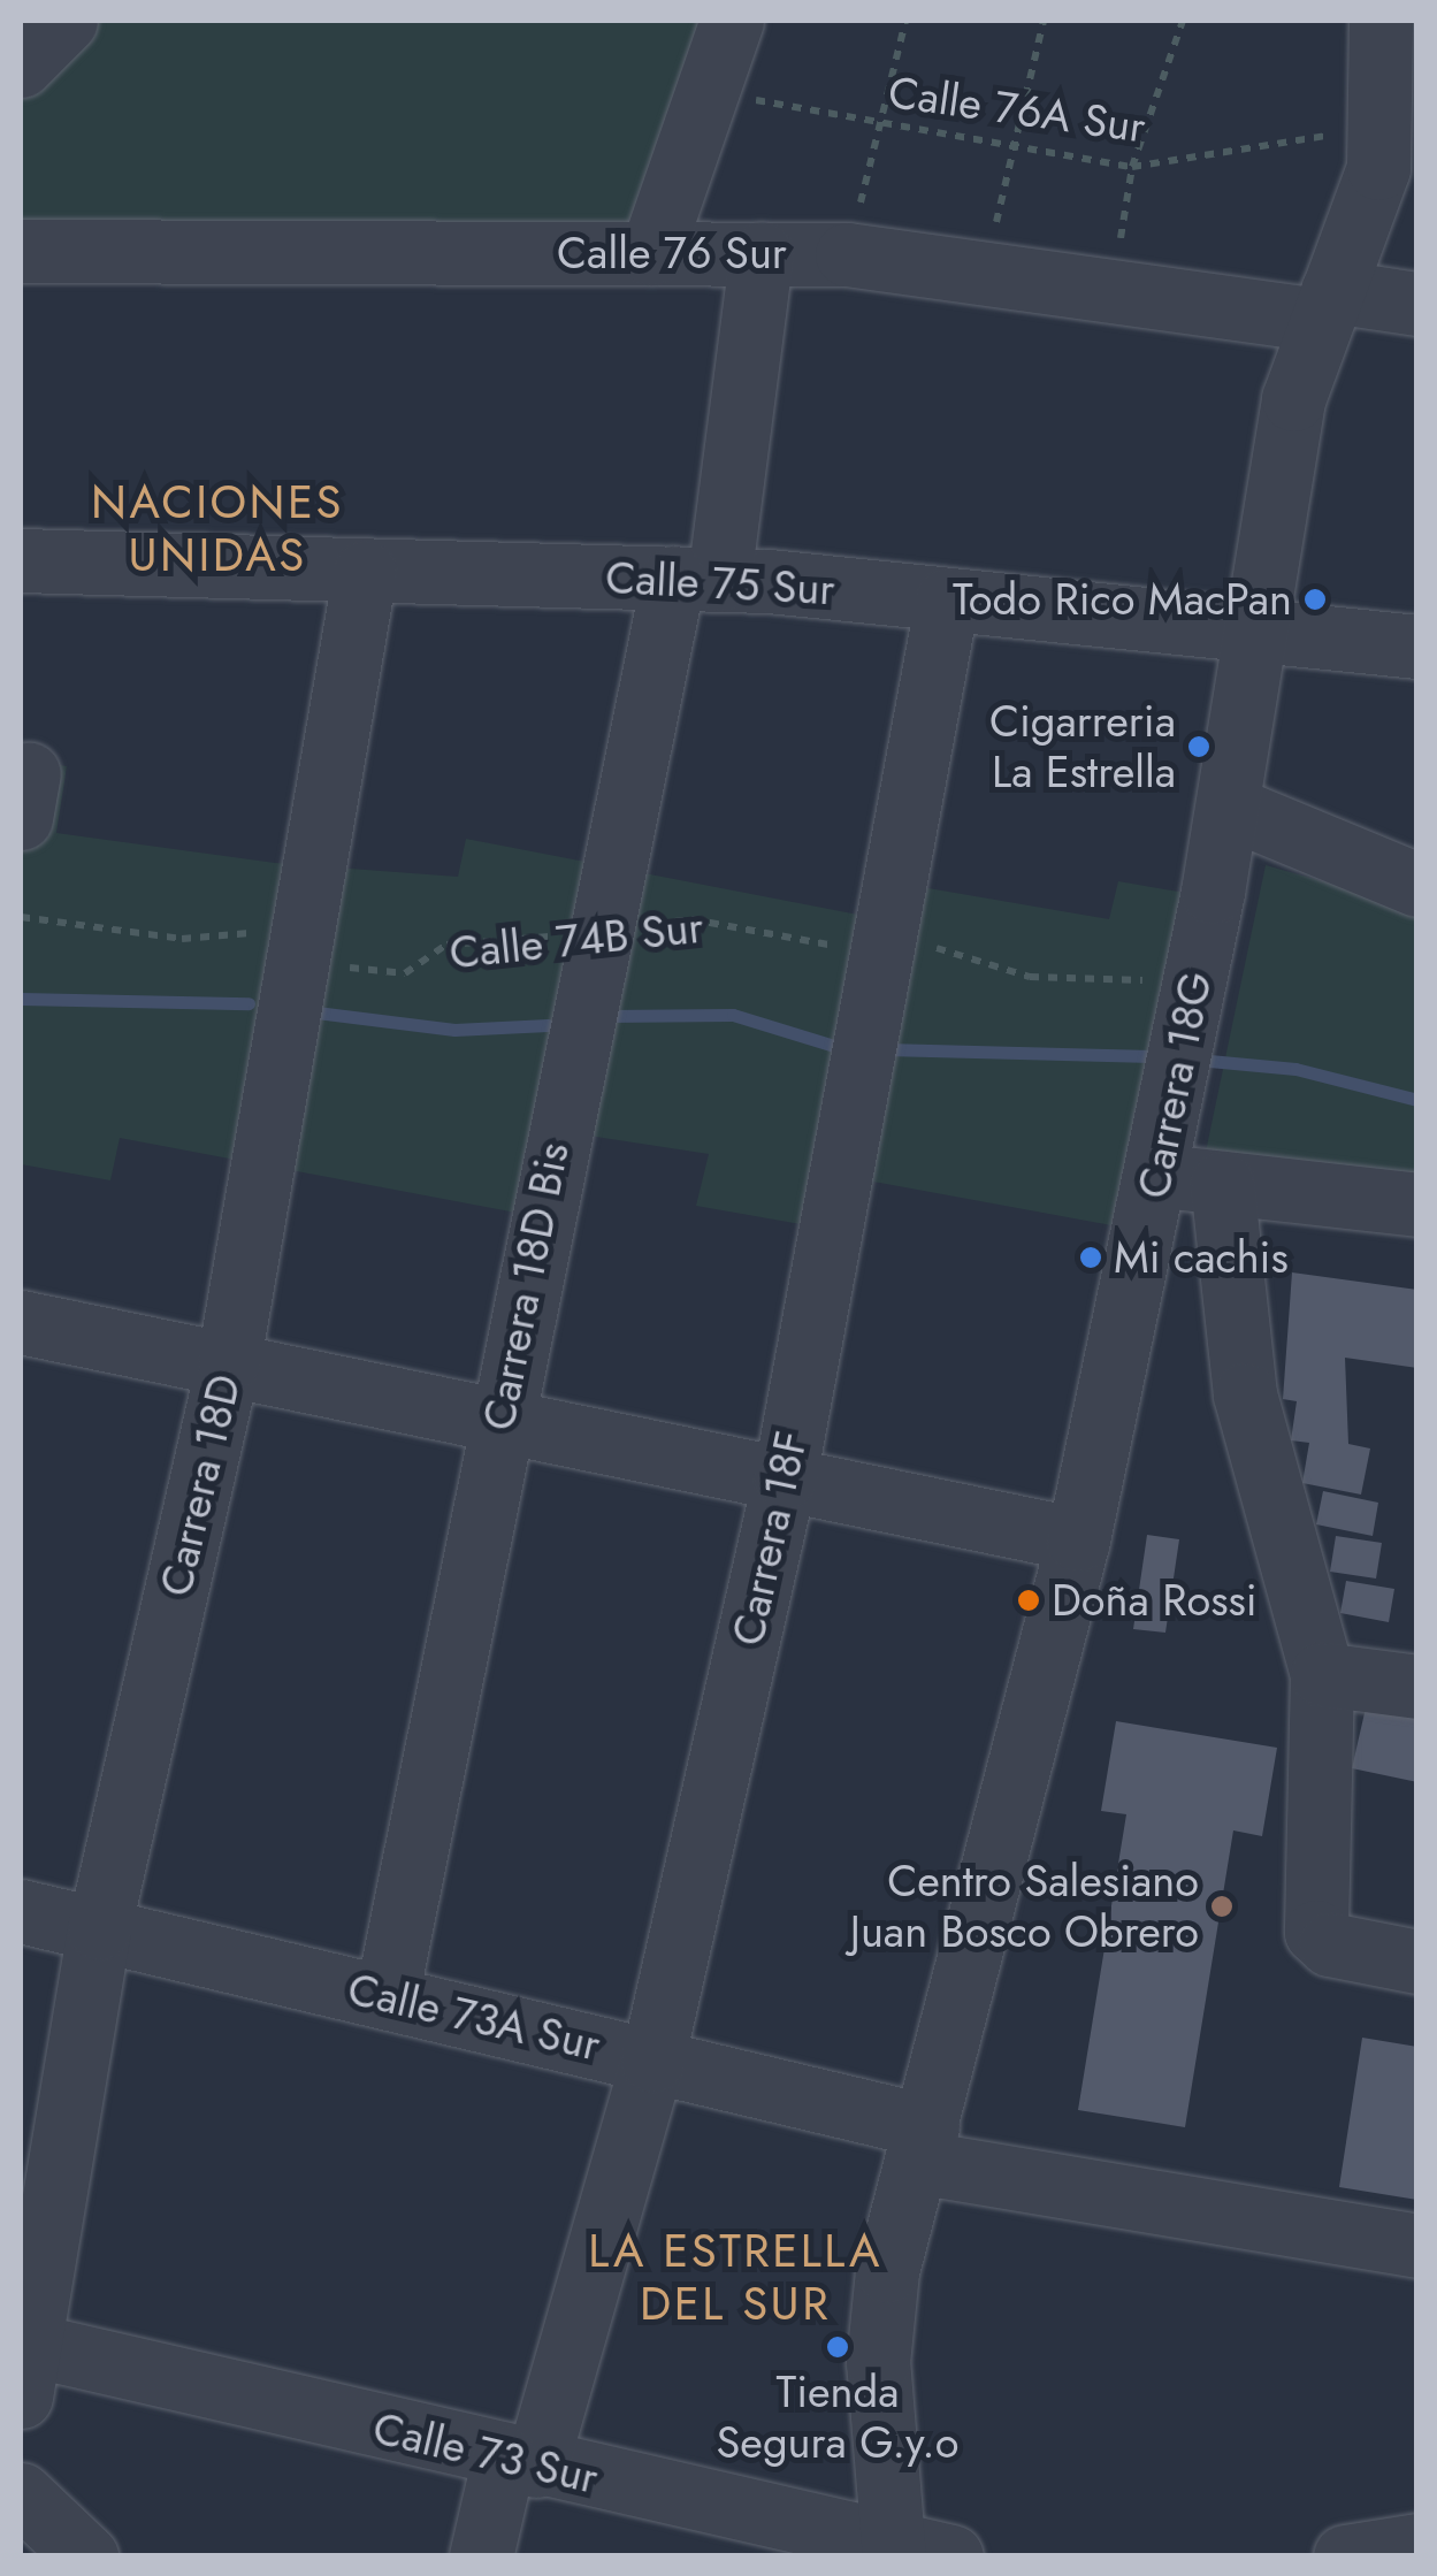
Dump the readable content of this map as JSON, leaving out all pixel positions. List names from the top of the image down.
{
  "streets": {
    "street": [
      "Calle 76 Sur",
      "Calle 75 Sur",
      "Carrera 18G",
      "Carrera 18D Bis",
      "Carrera 18D",
      "Carrera 18F",
      "Calle 73A Sur",
      "Calle 73 Sur"
    ],
    "path": ["Calle 76A Sur", "Calle 74B Sur"]
  },
  "crossings": [
    ["Calle 76A Sur", "Carrera 18G"],
    ["Calle 76 Sur", "Carrera 18G"],
    ["Calle 76 Sur", "Carrera 18D Bis"],
    ["Calle 75 Sur", "Carrera 18G"],
    ["Calle 75 Sur", "Carrera 18D Bis"],
    ["Calle 75 Sur", "Carrera 18D"],
    ["Calle 75 Sur", "Carrera 18F"],
    ["Calle 74B Sur", "Carrera 18G"],
    ["Calle 74B Sur", "Carrera 18D Bis"],
    ["Calle 74B Sur", "Carrera 18D"],
    ["Calle 74B Sur", "Carrera 18F"],
    ["Carrera 18G", "Calle 73A Sur"],
    ["Carrera 18G", "Calle 73 Sur"],
    ["Carrera 18D Bis", "Calle 73A Sur"],
    ["Carrera 18D", "Calle 73A Sur"],
    ["Carrera 18D", "Calle 73 Sur"],
    ["Carrera 18F", "Calle 73A Sur"],
    ["Carrera 18F", "Calle 73 Sur"]
  ],
  "districts": ["NACIONES UNIDAS", "LA ESTRELLA DEL SUR"],
  "places": [
    "Todo Rico MacPan",
    "Cigarreria La Estrella",
    "Mi cachis",
    "Doña Rossi",
    "Centro Salesiano Juan Bosco Obrero",
    "Tienda Segura G.y.o"
  ]
}
